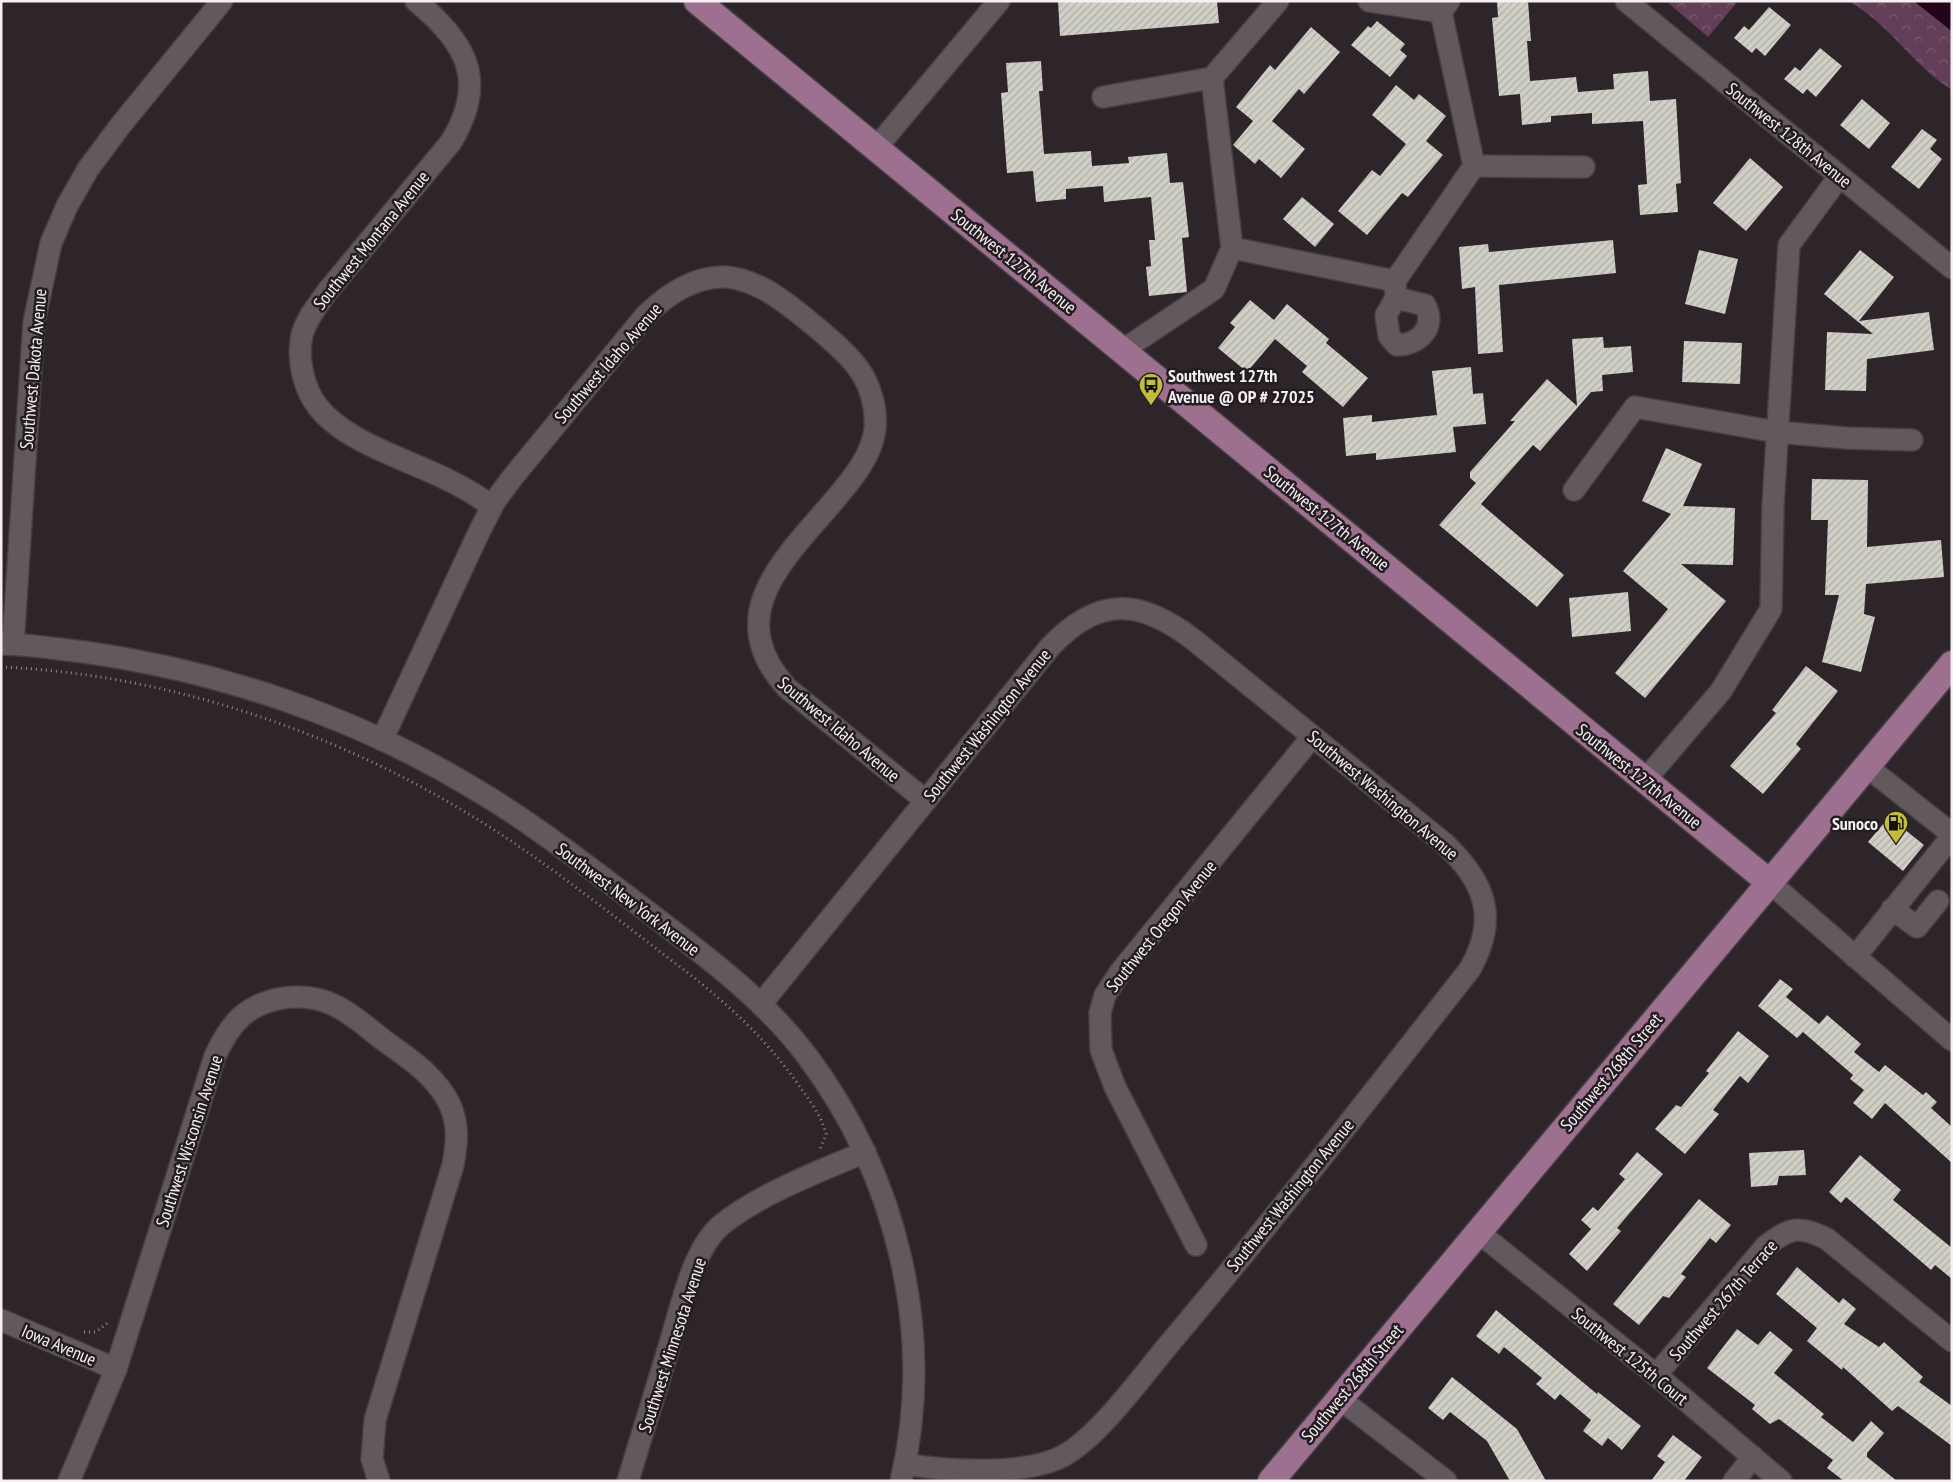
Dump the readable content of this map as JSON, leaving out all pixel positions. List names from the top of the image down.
{
  "streets": {
    "main road": ["Southwest 127th Avenue", "Southwest 268th Street"],
    "street": [
      "Southwest 128th Avenue",
      "Southwest Montana Avenue",
      "Southwest Idaho Avenue",
      "Southwest Dakota Avenue",
      "Southwest Washington Avenue",
      "Southwest New York Avenue",
      "Southwest Oregon Avenue",
      "Southwest Wisconsin Avenue",
      "Southwest 267th Terrace",
      "Iowa Avenue",
      "Southwest Minnesota Avenue",
      "Southwest 125th Court"
    ]
  },
  "crossings": [
    ["Southwest Montana Avenue", "Southwest Idaho Avenue"],
    ["Southwest 127th Avenue", "Southwest 268th Street"],
    ["Southwest Idaho Avenue", "Southwest Washington Avenue"],
    ["Southwest Idaho Avenue", "Southwest New York Avenue"],
    ["Southwest Dakota Avenue", "Southwest New York Avenue"],
    ["Southwest Washington Avenue", "Southwest New York Avenue"],
    ["Southwest Washington Avenue", "Southwest Oregon Avenue"],
    ["Southwest New York Avenue", "Southwest Minnesota Avenue"],
    ["Southwest 268th Street", "Southwest 125th Court"],
    ["Southwest Wisconsin Avenue", "Iowa Avenue"],
    ["Southwest 267th Terrace", "Southwest 125th Court"]
  ],
  "places": {
    "bus stop": ["Southwest 127th Avenue @ OP # 27025"],
    "fuel station": ["Sunoco"]
  }
}
